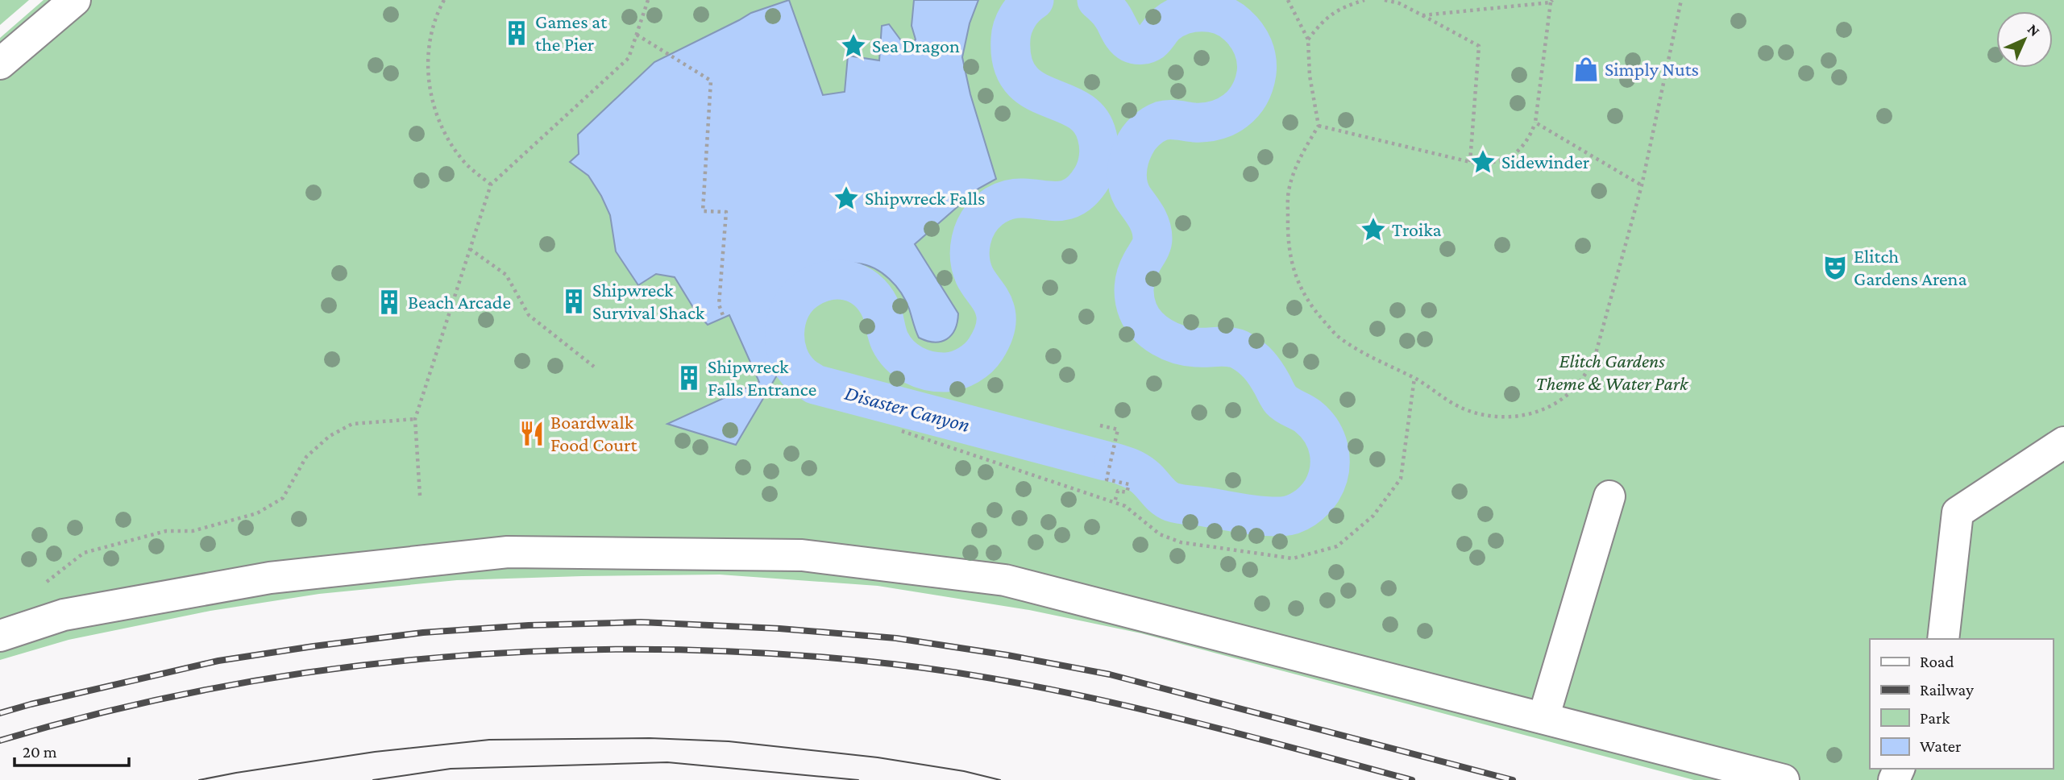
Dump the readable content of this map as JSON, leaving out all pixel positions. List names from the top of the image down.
{
  "water": ["Disaster Canyon"],
  "parks": ["Elitch Gardens Theme & Water Park"],
  "places": {
    "building": [
      "Games at the Pier",
      "Shipwreck Survival Shack",
      "Beach Arcade",
      "Shipwreck Falls Entrance"
    ],
    "place": [
      "Sea Dragon",
      "Sidewinder",
      "Shipwreck Falls",
      "Troika"
    ],
    "shop": ["Simply Nuts"],
    "theatre": ["Elitch Gardens Arena"],
    "restaurant": ["Boardwalk Food Court"]
  },
  "legend": [
    "Road",
    "Railway",
    "Park",
    "Water"
  ],
  "scale_bar": "20 m",
  "north": "top right"
}
